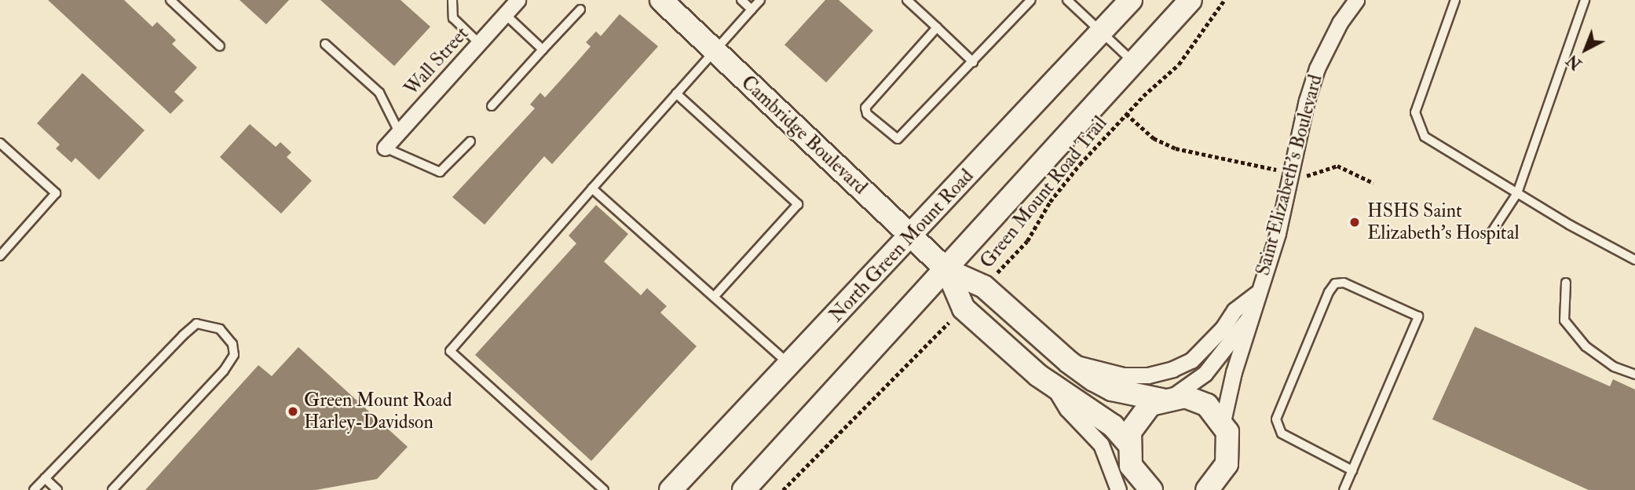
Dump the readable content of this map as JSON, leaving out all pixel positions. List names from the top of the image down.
{
  "streets": {
    "street": [
      "Wall Street",
      "Cambridge Boulevard",
      "Saint Elizabeth's Boulevard",
      "North Green Mount Road"
    ],
    "path": ["Green Mount Road Trail"]
  },
  "crossings": [
    ["Cambridge Boulevard", "Saint Elizabeth's Boulevard"],
    ["Cambridge Boulevard", "North Green Mount Road"],
    ["Saint Elizabeth's Boulevard", "Green Mount Road Trail"]
  ],
  "places": ["HSHS Saint Elizabeth's Hospital", "Green Mount Road Harley-Davidson"],
  "north": "bottom left"
}
